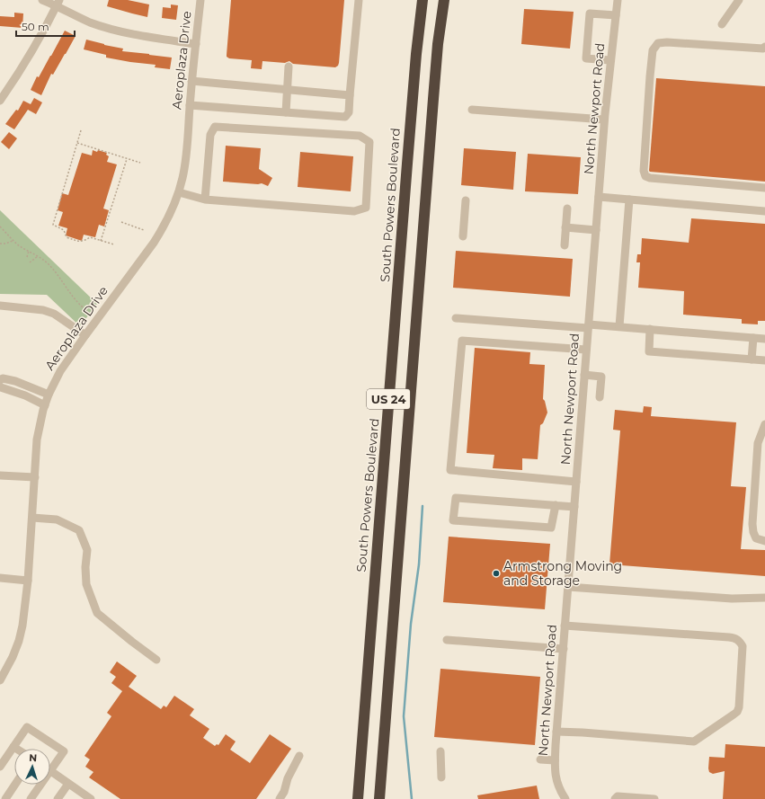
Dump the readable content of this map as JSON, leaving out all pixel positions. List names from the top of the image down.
{
  "streets": {
    "highway": ["South Powers Boulevard", "US 24"],
    "street": ["Aeroplaza Drive", "North Newport Road"]
  },
  "places": ["Armstrong Moving and Storage"],
  "scale_bar": "50 m",
  "north": "top"
}
